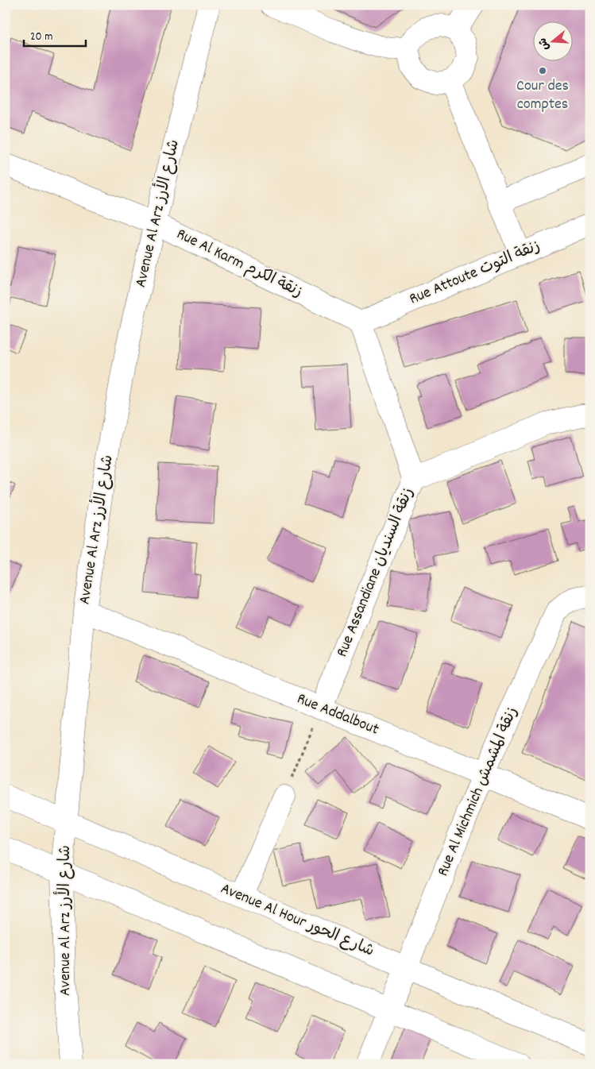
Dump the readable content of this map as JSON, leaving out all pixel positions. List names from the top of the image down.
{
  "streets": {
    "street": [
      "Avenue Al Arz شارع الأرز",
      "Rue Al Karm زنقة الكرم",
      "Rue Attoute زنقة التوت",
      "Rue Assandiane زنقة السنديان",
      "Rue Addalbout",
      "Rue Al Michmich زنقة المشمش",
      "Avenue Al Hour شارع الحور"
    ]
  },
  "crossings": [
    ["Avenue Al Arz شارع الأرز", "Rue Al Karm زنقة الكرم"],
    ["Avenue Al Arz شارع الأرز", "Rue Addalbout"],
    ["Avenue Al Arz شارع الأرز", "Avenue Al Hour شارع الحور"],
    ["Rue Al Karm زنقة الكرم", "Rue Attoute زنقة التوت"],
    ["Rue Assandiane زنقة السنديان", "Rue Addalbout"],
    ["Rue Addalbout", "Rue Al Michmich زنقة المشمش"],
    ["Rue Al Michmich زنقة المشمش", "Avenue Al Hour شارع الحور"]
  ],
  "places": ["Cour des comptes"],
  "scale_bar": "20 m",
  "north": "left"
}
